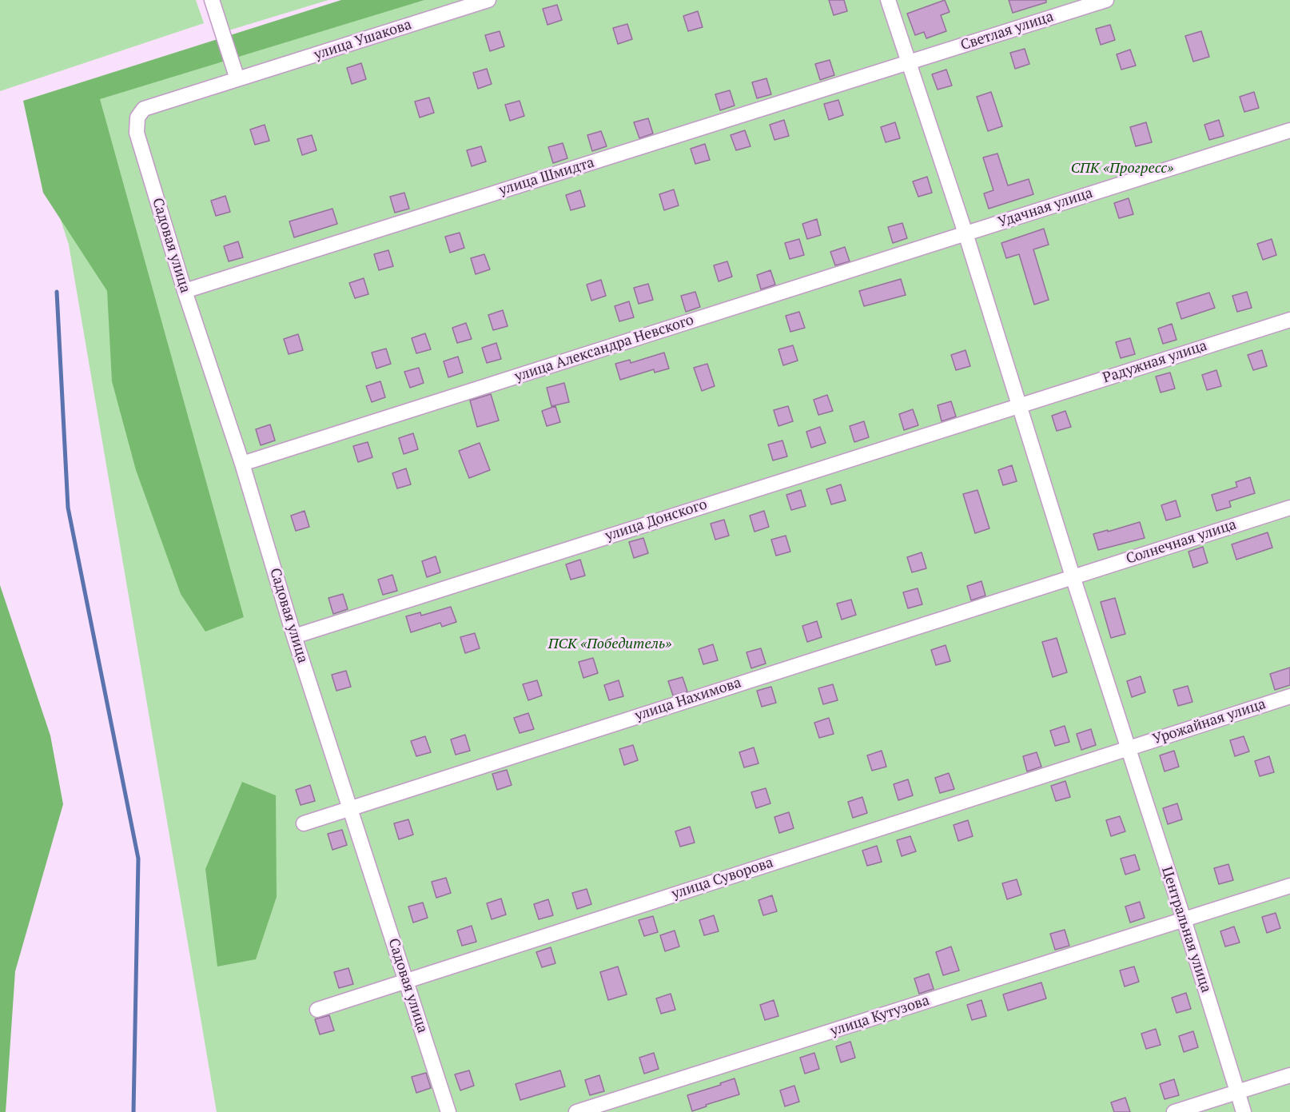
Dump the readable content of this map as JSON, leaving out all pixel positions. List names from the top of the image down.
{
  "streets": {
    "street": [
      "Светлая улица",
      "улица Ушакова",
      "улица Шмидта",
      "Удачная улица",
      "Садовая улица",
      "улица Александра Невского",
      "Радужная улица",
      "улица Донского",
      "Солнечная улица",
      "улица Нахимова",
      "Урожайная улица",
      "улица Суворова",
      "Центральная улица",
      "улица Кутузова"
    ]
  },
  "crossings": [
    ["Светлая улица", "улица Шмидта"],
    ["Светлая улица", "Центральная улица"],
    ["улица Ушакова", "Садовая улица"],
    ["улица Шмидта", "Садовая улица"],
    ["улица Шмидта", "Центральная улица"],
    ["Удачная улица", "улица Александра Невского"],
    ["Удачная улица", "Центральная улица"],
    ["Садовая улица", "улица Александра Невского"],
    ["Садовая улица", "улица Донского"],
    ["Садовая улица", "улица Нахимова"],
    ["Садовая улица", "улица Суворова"],
    ["улица Александра Невского", "Центральная улица"],
    ["Радужная улица", "улица Донского"],
    ["Радужная улица", "Центральная улица"],
    ["улица Донского", "Центральная улица"],
    ["Солнечная улица", "улица Нахимова"],
    ["Солнечная улица", "Центральная улица"],
    ["улица Нахимова", "Центральная улица"],
    ["Урожайная улица", "улица Суворова"],
    ["Урожайная улица", "Центральная улица"],
    ["улица Суворова", "Центральная улица"],
    ["Центральная улица", "улица Кутузова"]
  ],
  "parks": ["СПК «Прогресс»", "ПСК «Победитель»"]
}
